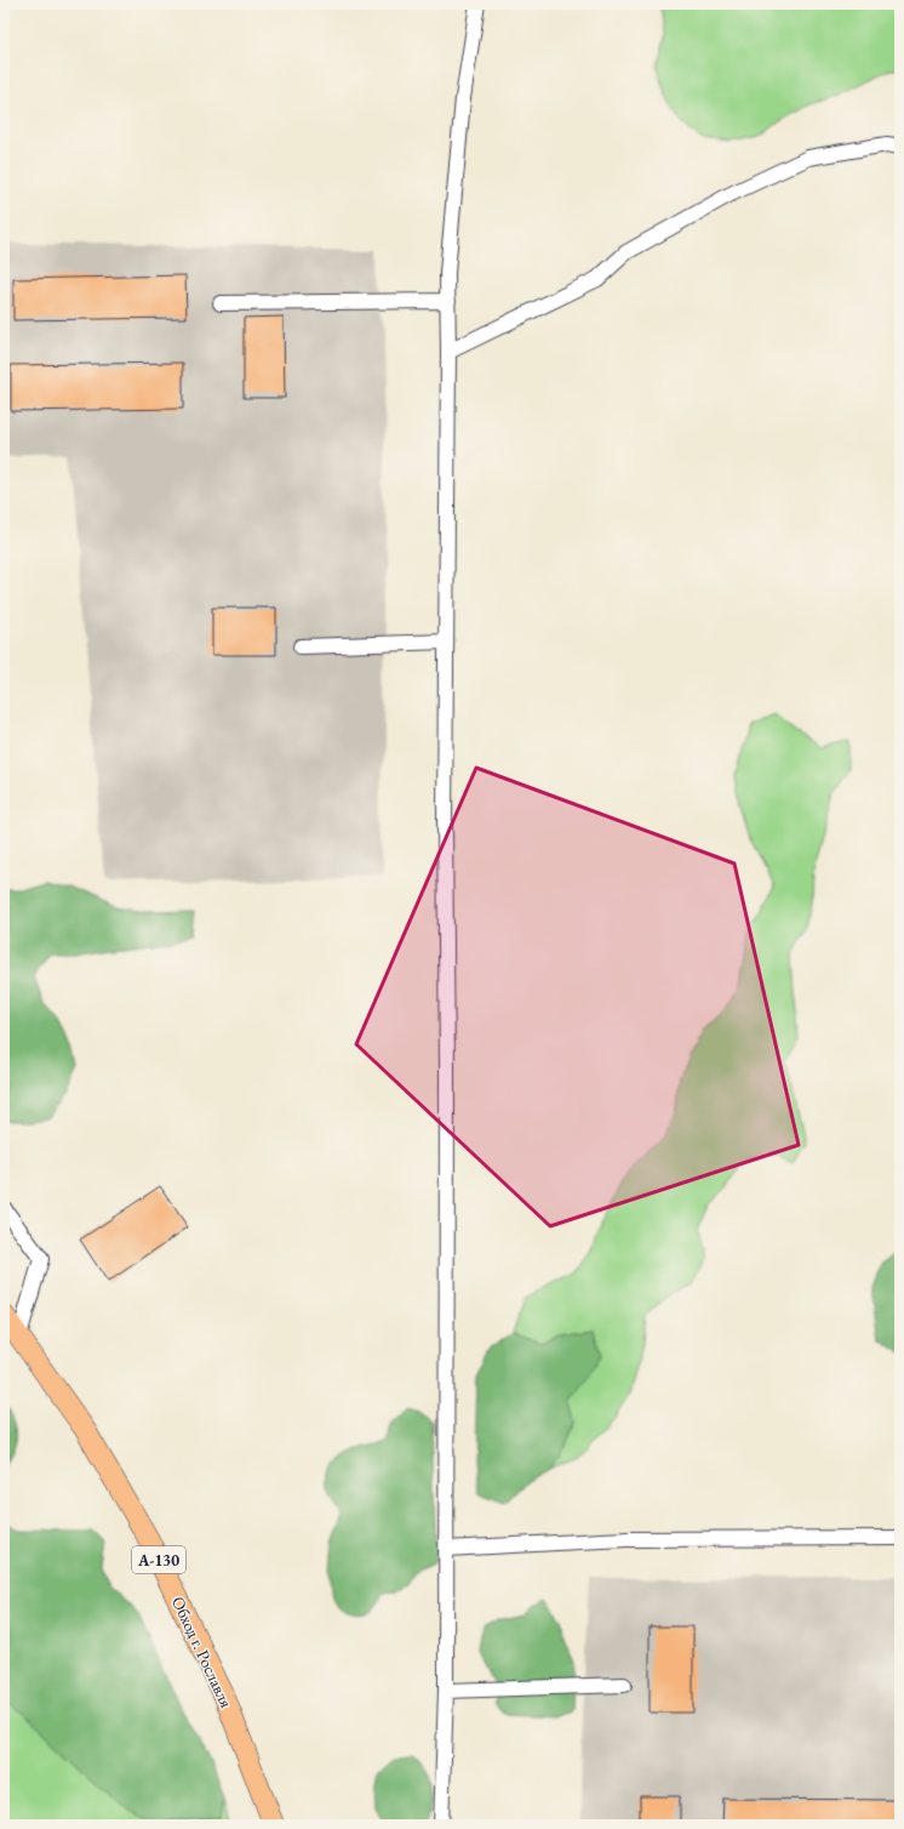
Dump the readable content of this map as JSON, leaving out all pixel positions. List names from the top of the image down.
{
  "streets": {
    "highway": ["А-130", "Обход г. Рославля"]
  }
}
